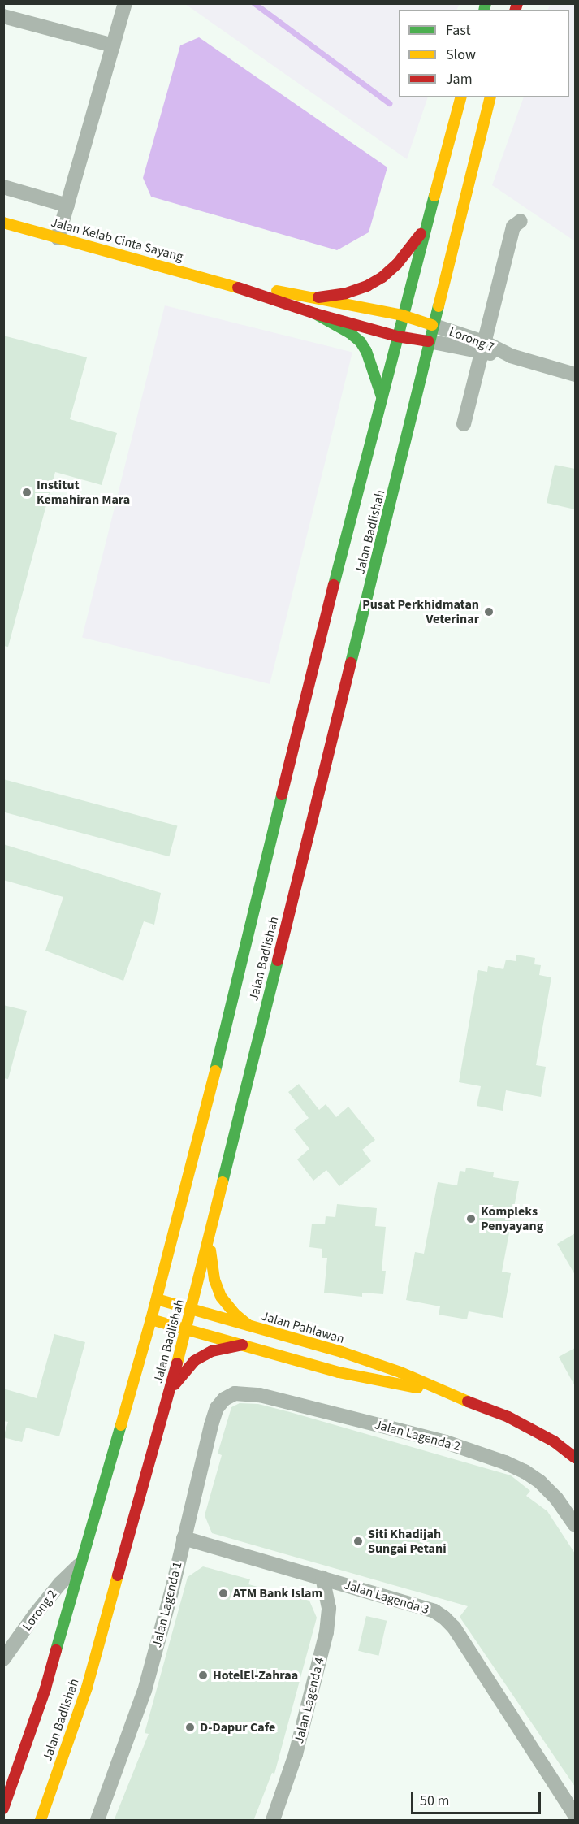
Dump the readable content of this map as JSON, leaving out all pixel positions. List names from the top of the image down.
{
  "streets": {
    "main road": ["Jalan Kelab Cinta Sayang", "Jalan Badlishah", "Jalan Pahlawan"],
    "street": [
      "Lorong 7",
      "Jalan Lagenda 2",
      "Jalan Lagenda 3",
      "Jalan Lagenda 1",
      "Lorong 2",
      "Jalan Lagenda 4"
    ]
  },
  "crossings": [
    ["Jalan Kelab Cinta Sayang", "Lorong 7"],
    ["Jalan Kelab Cinta Sayang", "Jalan Badlishah"],
    ["Lorong 7", "Jalan Badlishah"],
    ["Jalan Badlishah", "Jalan Pahlawan"],
    ["Jalan Badlishah", "Lorong 2"],
    ["Jalan Lagenda 2", "Jalan Lagenda 1"],
    ["Jalan Lagenda 3", "Jalan Lagenda 1"],
    ["Jalan Lagenda 3", "Jalan Lagenda 4"]
  ],
  "places": [
    "Institut Kemahiran Mara",
    "Pusat Perkhidmatan Veterinar",
    "Kompleks Penyayang",
    "Siti Khadijah Sungai Petani",
    "ATM Bank Islam",
    "HotelEl-Zahraa",
    "D-Dapur Cafe"
  ],
  "legend": ["Fast", "Slow", "Jam"],
  "scale_bar": "50 m"
}
